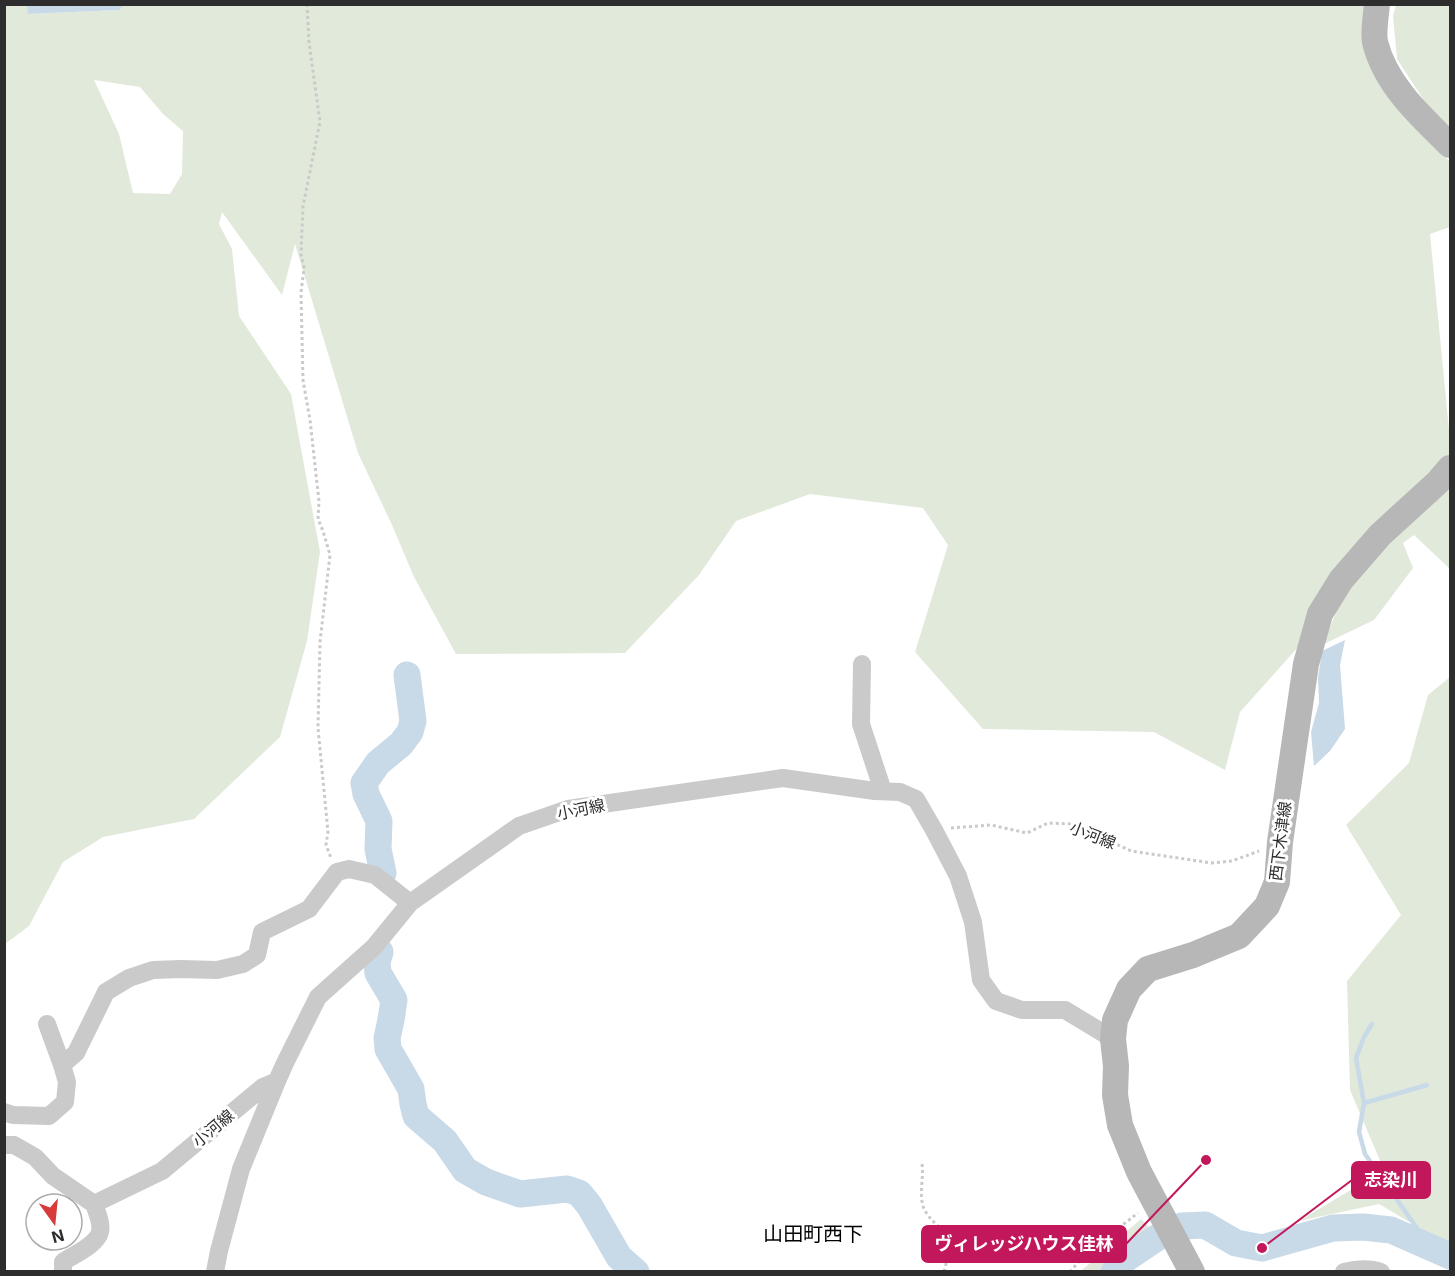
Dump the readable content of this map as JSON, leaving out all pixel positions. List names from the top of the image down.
{
  "streets": {
    "street": ["小河線", "西下木津線"]
  },
  "crossings": [
    ["小河線", "西下木津線"]
  ],
  "districts": ["山田町西下"],
  "places": ["ヴィレッジハウス佳林", "志染川"],
  "north": "bottom"
}
